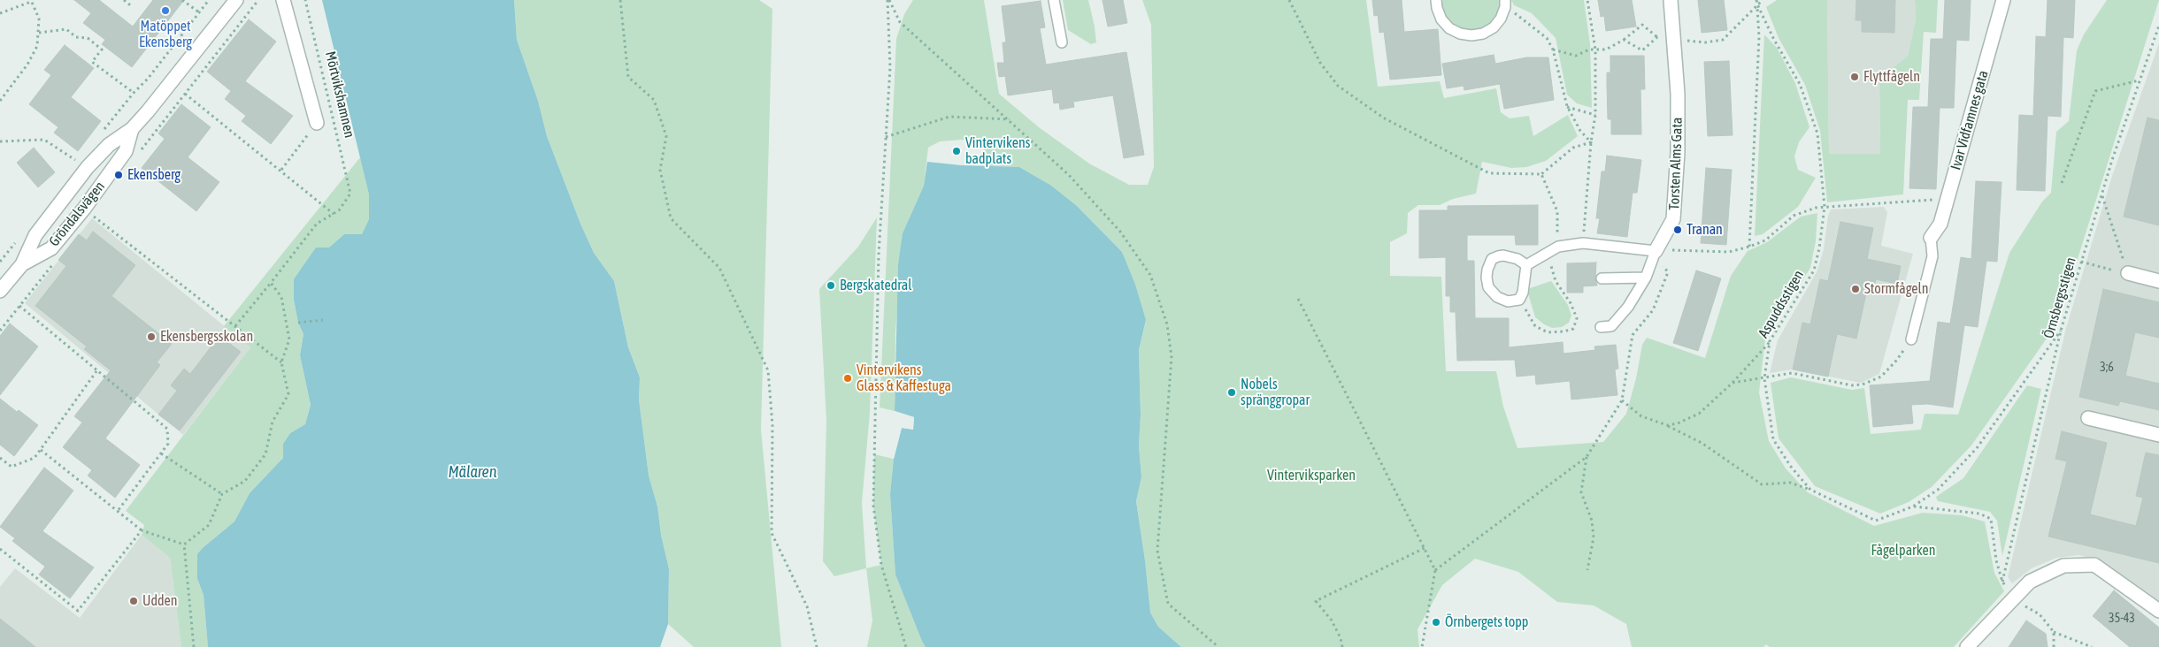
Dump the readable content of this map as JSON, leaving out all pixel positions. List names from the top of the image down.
{
  "streets": {
    "street": ["Ivar Vidfamnes gata", "Torsten Alms Gata", "Gröndalsvägen"],
    "path": ["Mörtvikshamnen", "Örnsbergsstigen", "Aspuddsstigen"]
  },
  "crossings": [
    ["Örnsbergsstigen", "Aspuddsstigen"]
  ],
  "water": ["Mälaren"],
  "parks": ["Vinterviksparken", "Fågelparken"],
  "places": [
    "Matöppet Ekensberg",
    "Flyttfågeln",
    "Vintervikens badplats",
    "Ekensberg",
    "Tranan",
    "Bergskatedral",
    "Stormfågeln",
    "Ekensbergsskolan",
    "Vintervikens Glass & Kaffestuga",
    "Nobels spränggropar",
    "Udden",
    "Örnbergets topp"
  ],
  "house_numbers": ["3;6", "35-43"]
}
